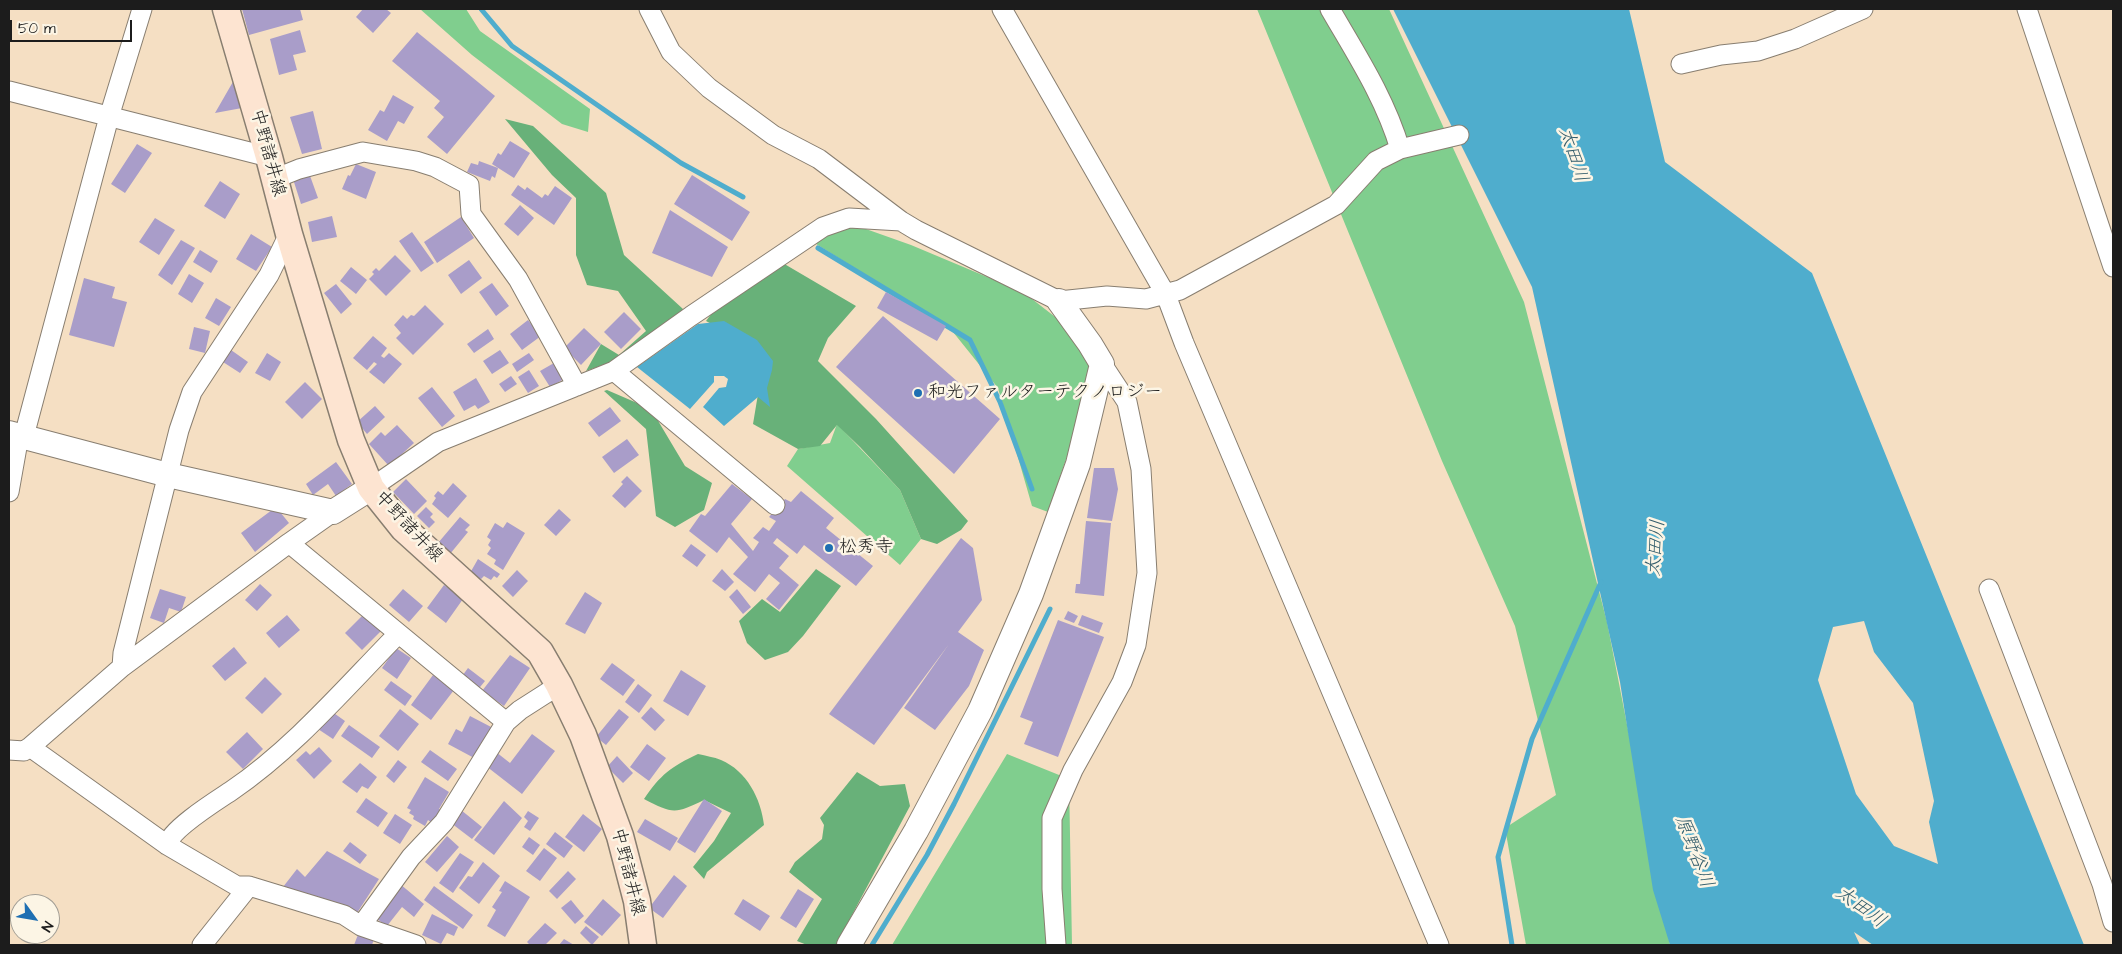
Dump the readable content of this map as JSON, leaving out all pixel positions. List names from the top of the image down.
{
  "streets": {
    "main road": ["中野諸井線"]
  },
  "water": ["太田川", "原野谷川"],
  "places": ["和光ファルターテクノロジー", "松秀寺"],
  "scale_bar": "50 m",
  "north": "bottom right"
}
